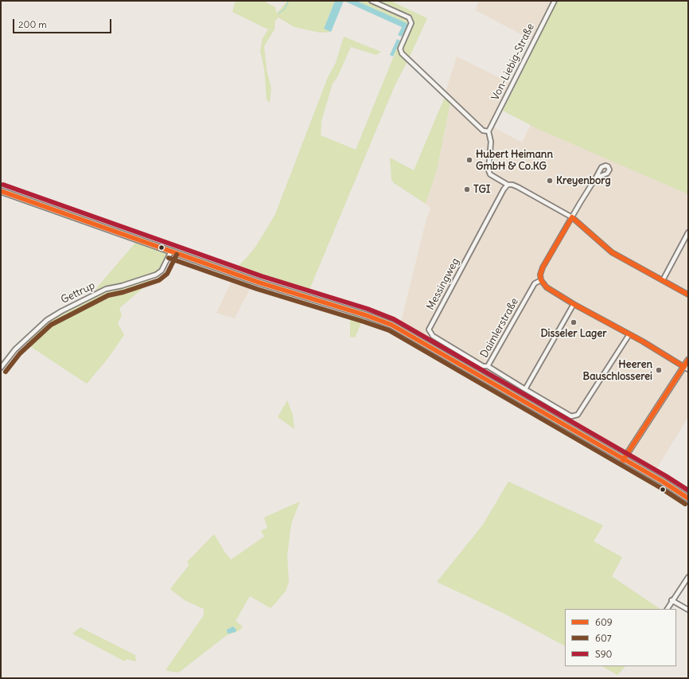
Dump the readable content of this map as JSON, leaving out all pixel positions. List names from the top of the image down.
{
  "streets": {
    "street": [
      "Von-Liebig-Straße",
      "Messingweg",
      "Gettrup",
      "Daimlerstraße"
    ]
  },
  "crossings": [
    ["Messingweg", "Daimlerstraße"]
  ],
  "places": [
    "Hubert Heimann GmbH & Co.KG",
    "Kreyenborg",
    "TGI",
    "Disseler Lager",
    "Heeren Bauschlosserei"
  ],
  "lines": ["transit line S90", "transit line 609", "transit line 607"],
  "legend": ["609", "607", "S90"],
  "scale_bar": "200 m"
}
